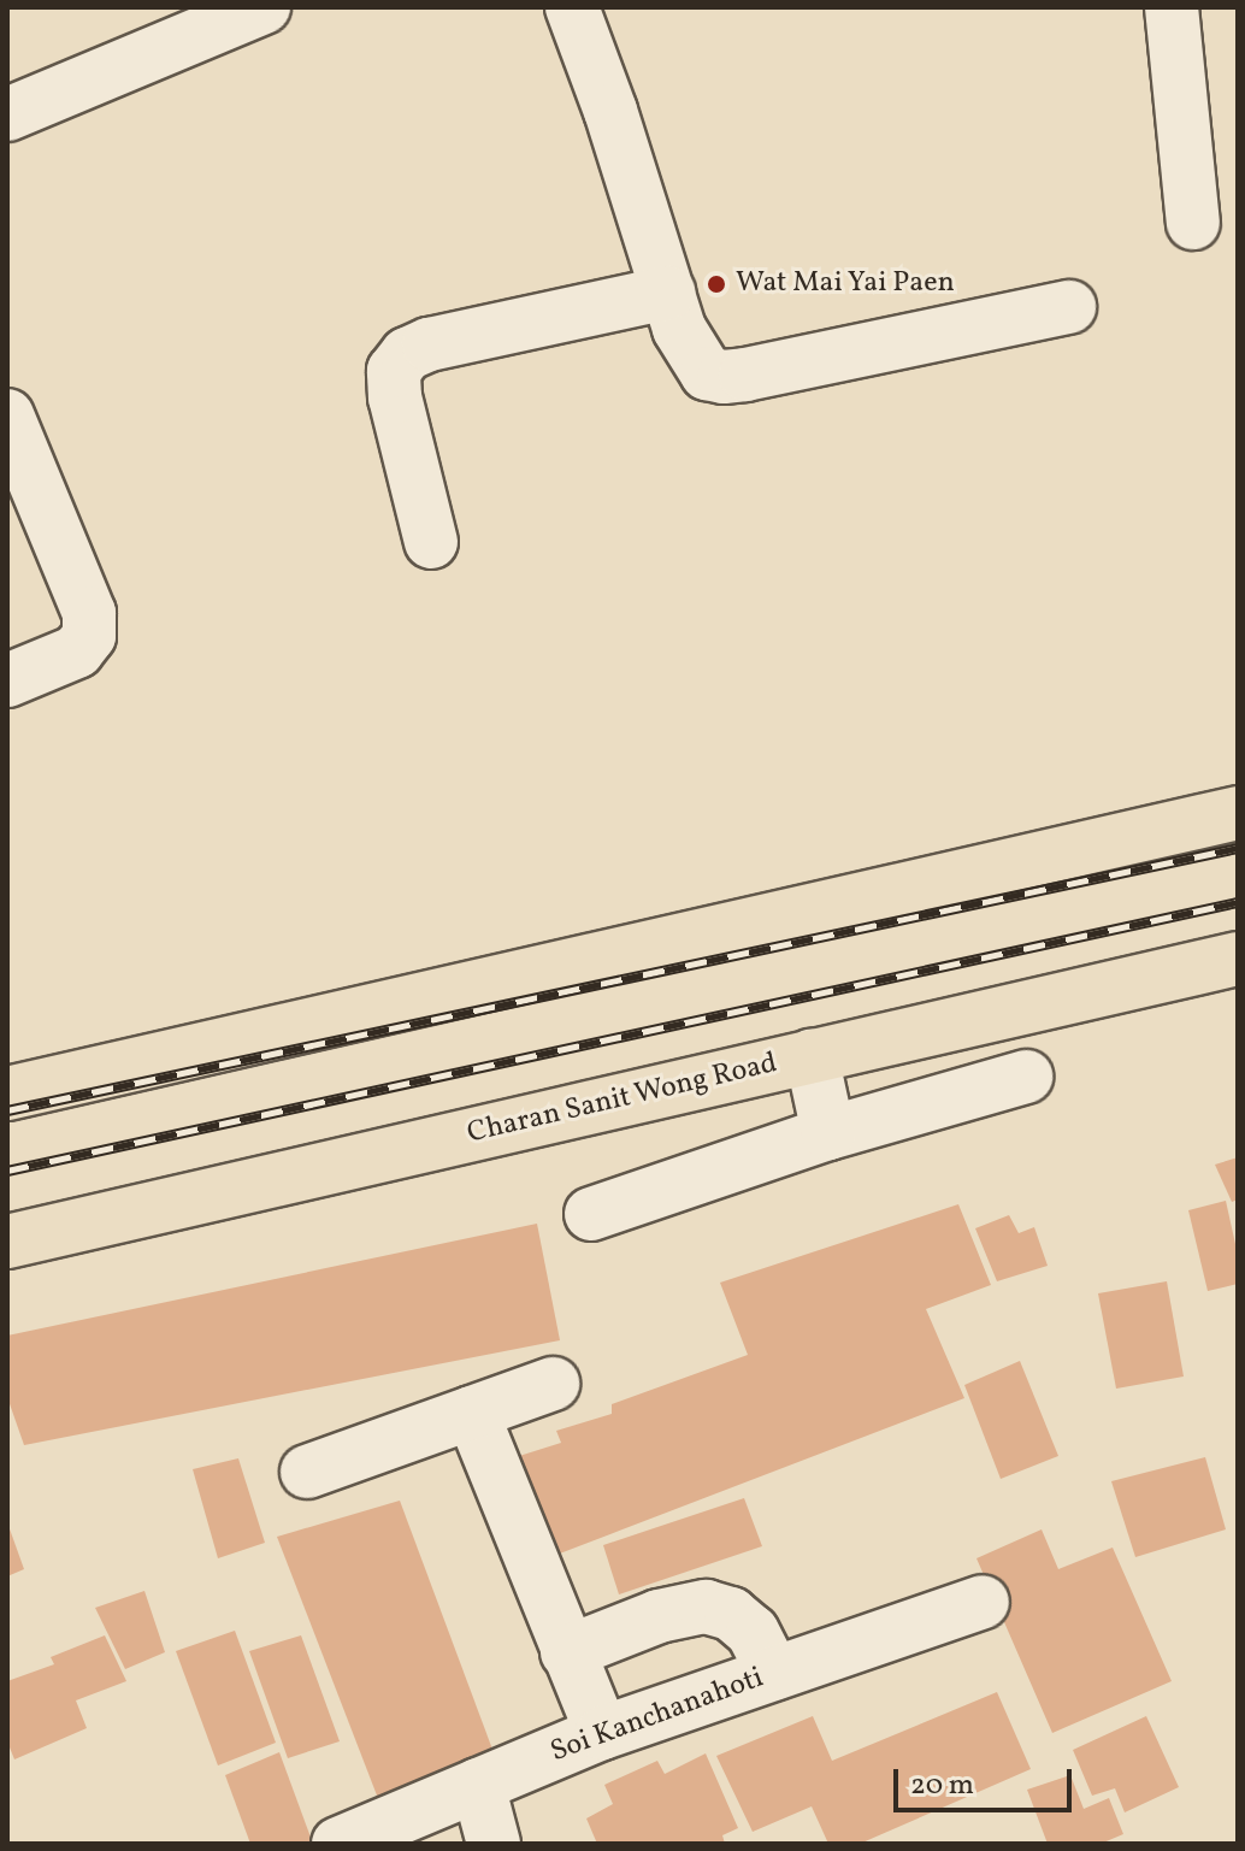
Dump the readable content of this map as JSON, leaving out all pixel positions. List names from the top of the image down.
{
  "streets": {
    "main road": ["Charan Sanit Wong Road"],
    "street": ["Soi Kanchanahoti"]
  },
  "places": ["Wat Mai Yai Paen"],
  "scale_bar": "20 m"
}
